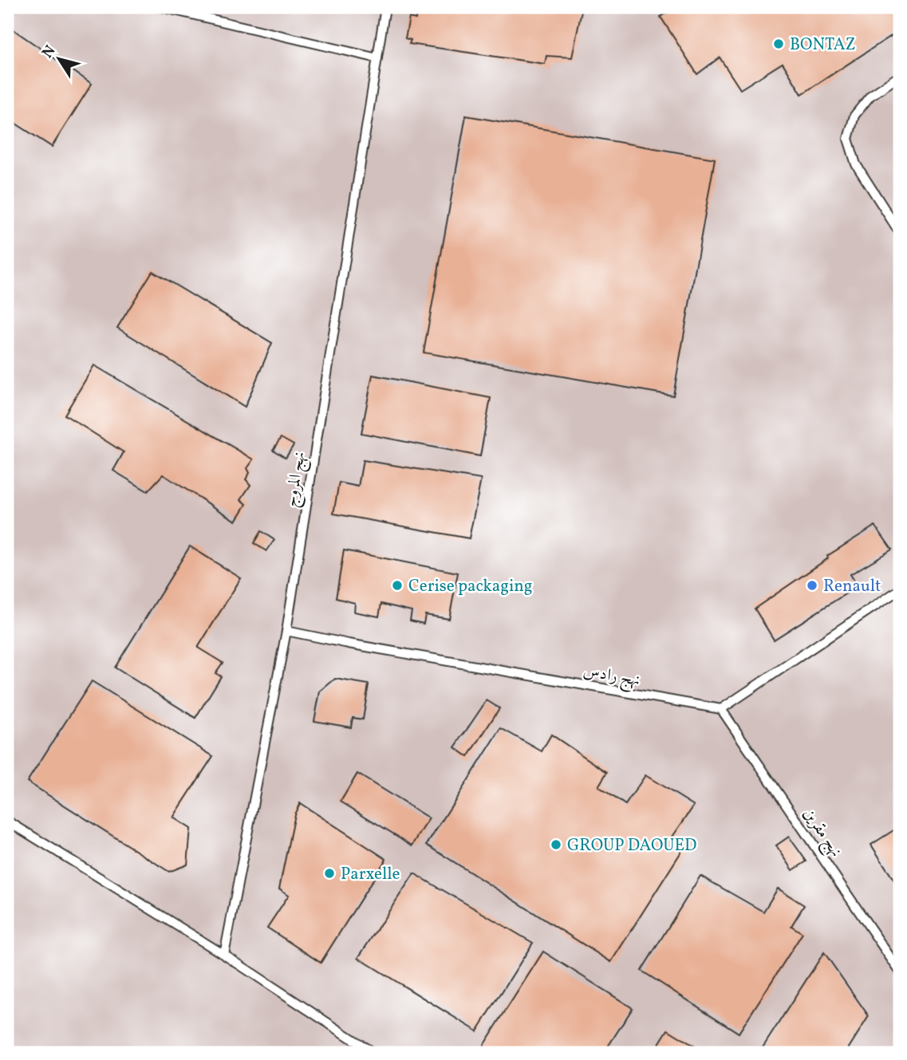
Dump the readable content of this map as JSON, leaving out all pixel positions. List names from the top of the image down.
{
  "streets": {
    "lane": ["نهج المروج", "نهج رادس", "نهج مقرين"]
  },
  "crossings": [
    ["نهج المروج", "نهج رادس"],
    ["نهج رادس", "نهج مقرين"]
  ],
  "places": [
    "BONTAZ",
    "Cerise packaging",
    "Renault",
    "GROUP DAOUED",
    "Parxelle"
  ],
  "north": "top left"
}
